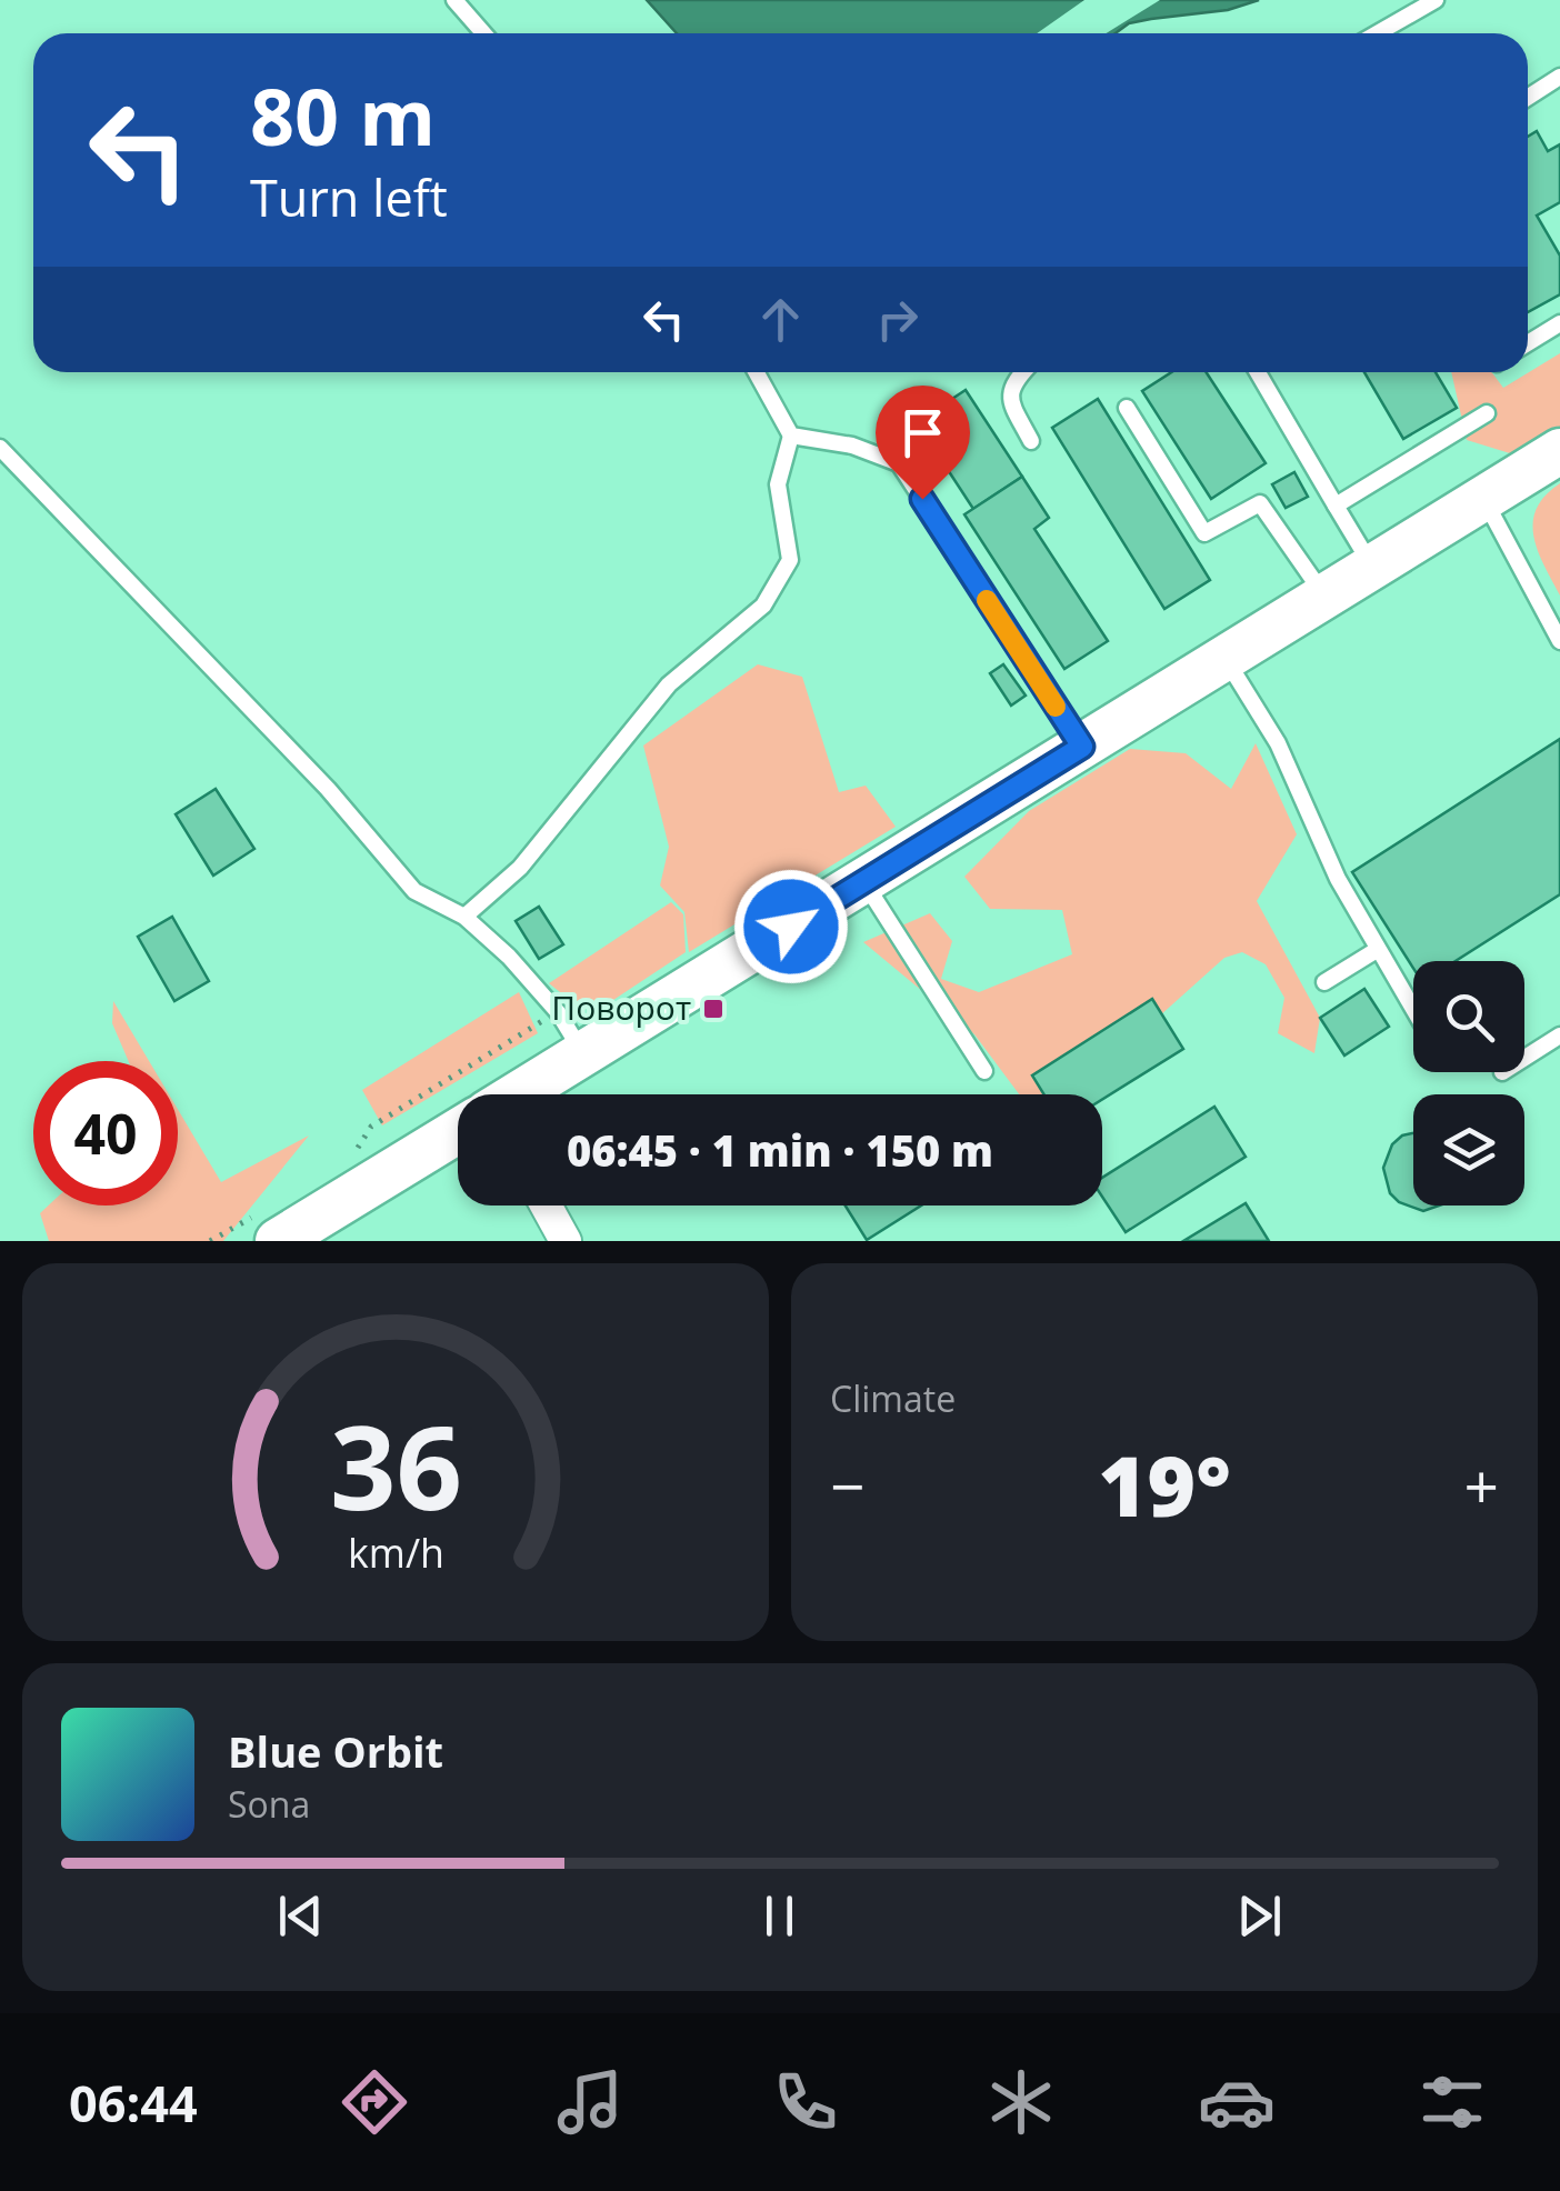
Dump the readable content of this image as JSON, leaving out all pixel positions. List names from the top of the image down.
{
  "places": {
    "transit": ["Поворот"]
  },
  "page": {
    "turn": ["80 m", "Turn left"],
    "limit": "40",
    "trip": "06:45 · 1 min · 150 m",
    "tile": "Climate",
    "heat": ["−", "19°", "+"],
    "song": ["Blue Orbit", "Sona"],
    "tabs": "06:44",
    "gauge": ["36", "km/h"]
  }
}
